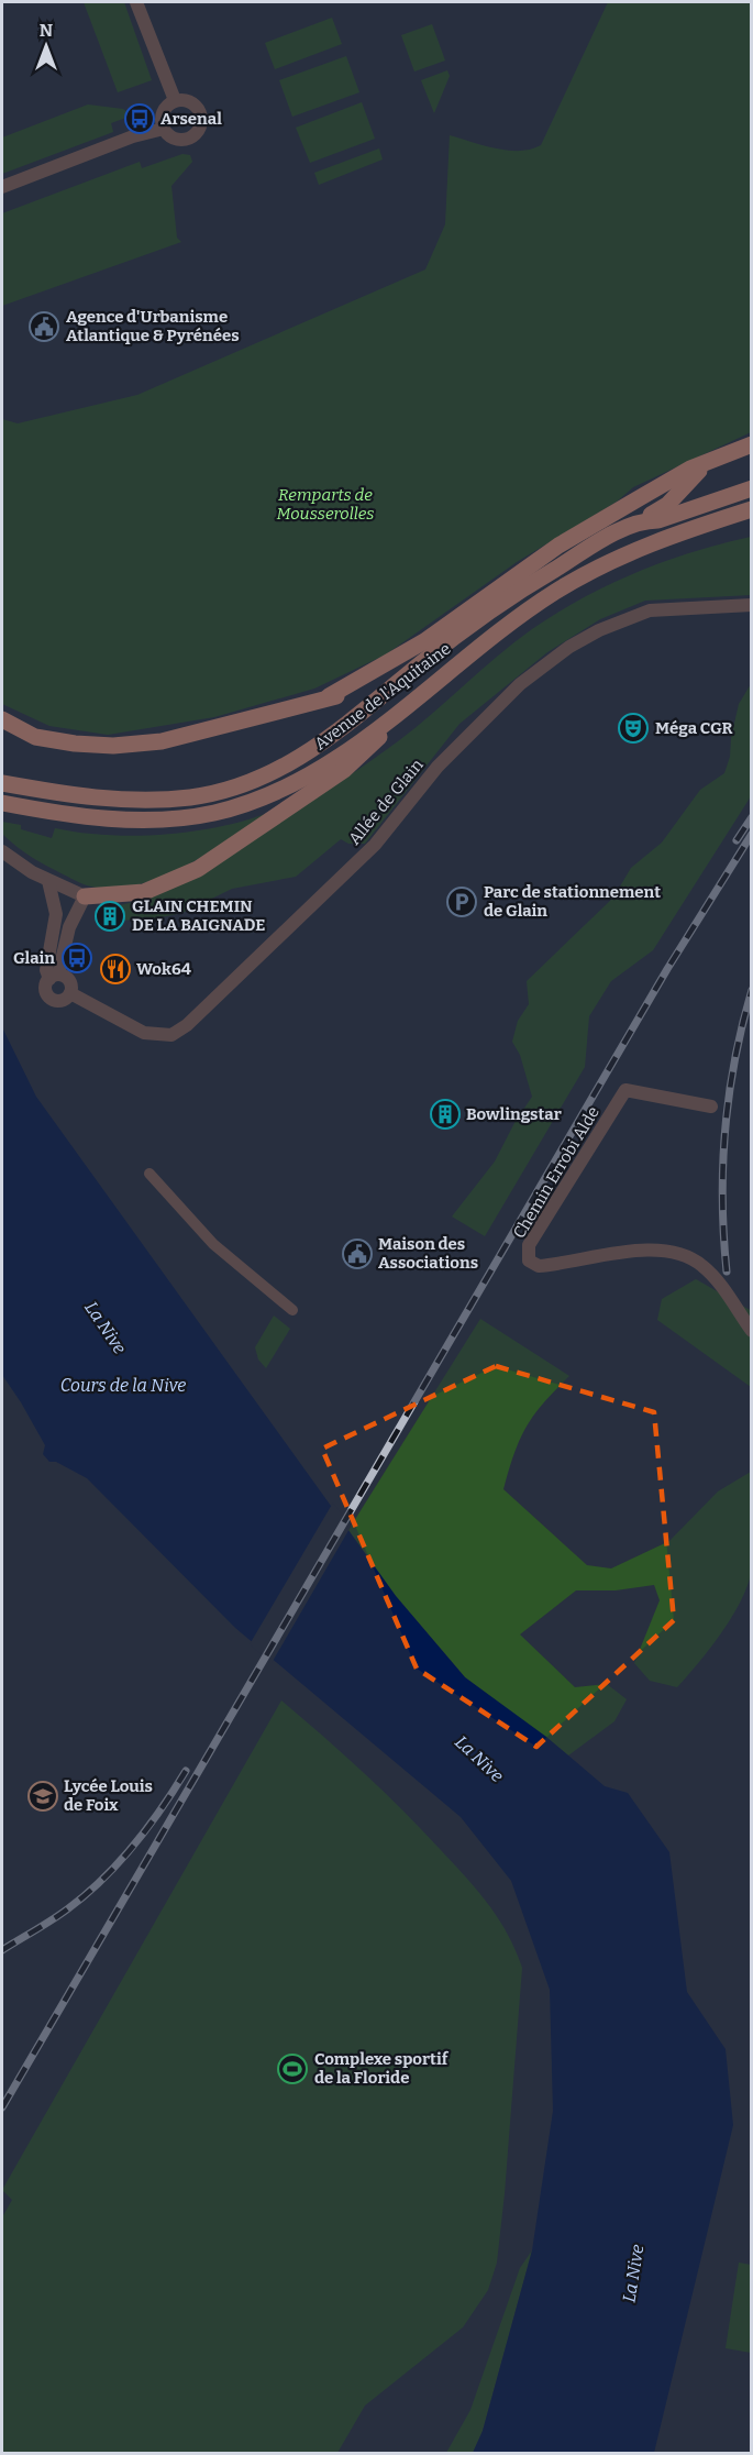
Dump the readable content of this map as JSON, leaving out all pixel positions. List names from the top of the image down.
{
  "streets": {
    "main road": ["Avenue de l'Aquitaine"],
    "street": ["Allée de Glain", "Chemin Errobi Alde"]
  },
  "water": ["La Nive", "Cours de la Nive"],
  "parks": ["Remparts de Mousserolles"],
  "places": {
    "bus stop": ["Arsenal", "Glain"],
    "public building": ["Agence d'Urbanisme Atlantique & Pyrénées", "Maison des Associations"],
    "theatre": ["Méga CGR"],
    "parking": ["Parc de stationnement de Glain"],
    "building": ["GLAIN CHEMIN DE LA BAIGNADE", "Bowlingstar"],
    "restaurant": ["Wok64"],
    "school or university": ["Lycée Louis de Foix"],
    "sports": ["Complexe sportif de la Floride"]
  },
  "north": "top"
}
